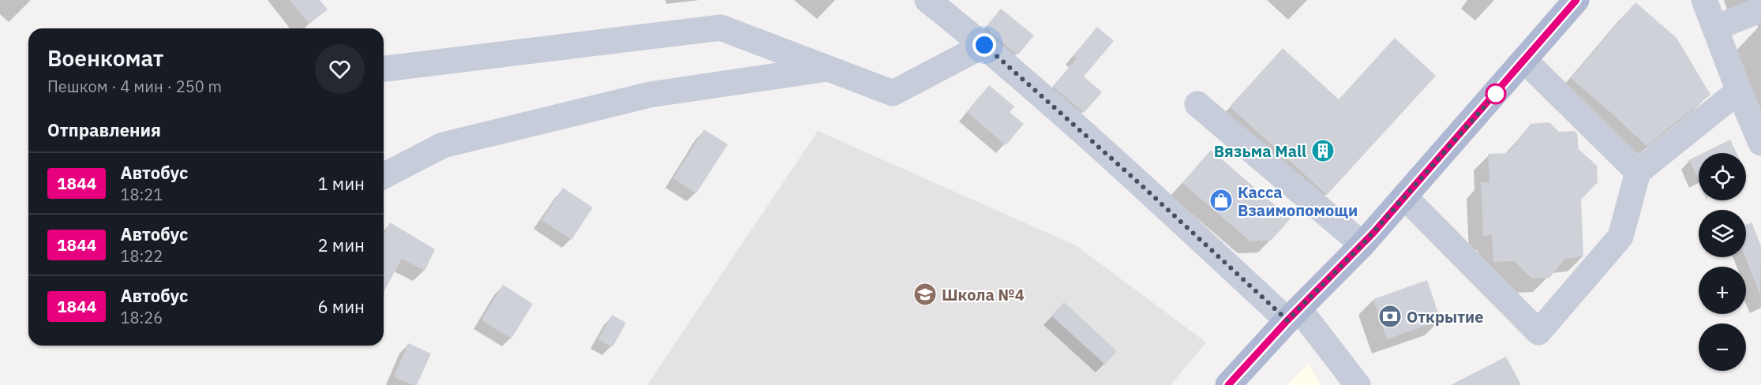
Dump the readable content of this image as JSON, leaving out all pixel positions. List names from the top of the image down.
{
  "places": {
    "building": ["Вязьма Mall"],
    "shop": ["Касса Взаимопомощи"],
    "school or university": ["Школа №4"],
    "bank": ["Открытие"]
  },
  "lines": ["bus line 1844"],
  "page": {
    "heading": [
      ["Военкомат", "Пешком · 4 мин · 250 m"],
      "Отправления"
    ],
    "list": [
      {
        "mark": "1844",
        "name": "Автобус",
        "note": "18:21",
        "value": "1 мин"
      },
      {
        "mark": "1844",
        "name": "Автобус",
        "note": "18:22",
        "value": "2 мин"
      },
      {
        "mark": "1844",
        "name": "Автобус",
        "note": "18:26",
        "value": "6 мин"
      }
    ],
    "map_buttons": ["+", "−"]
  }
}
